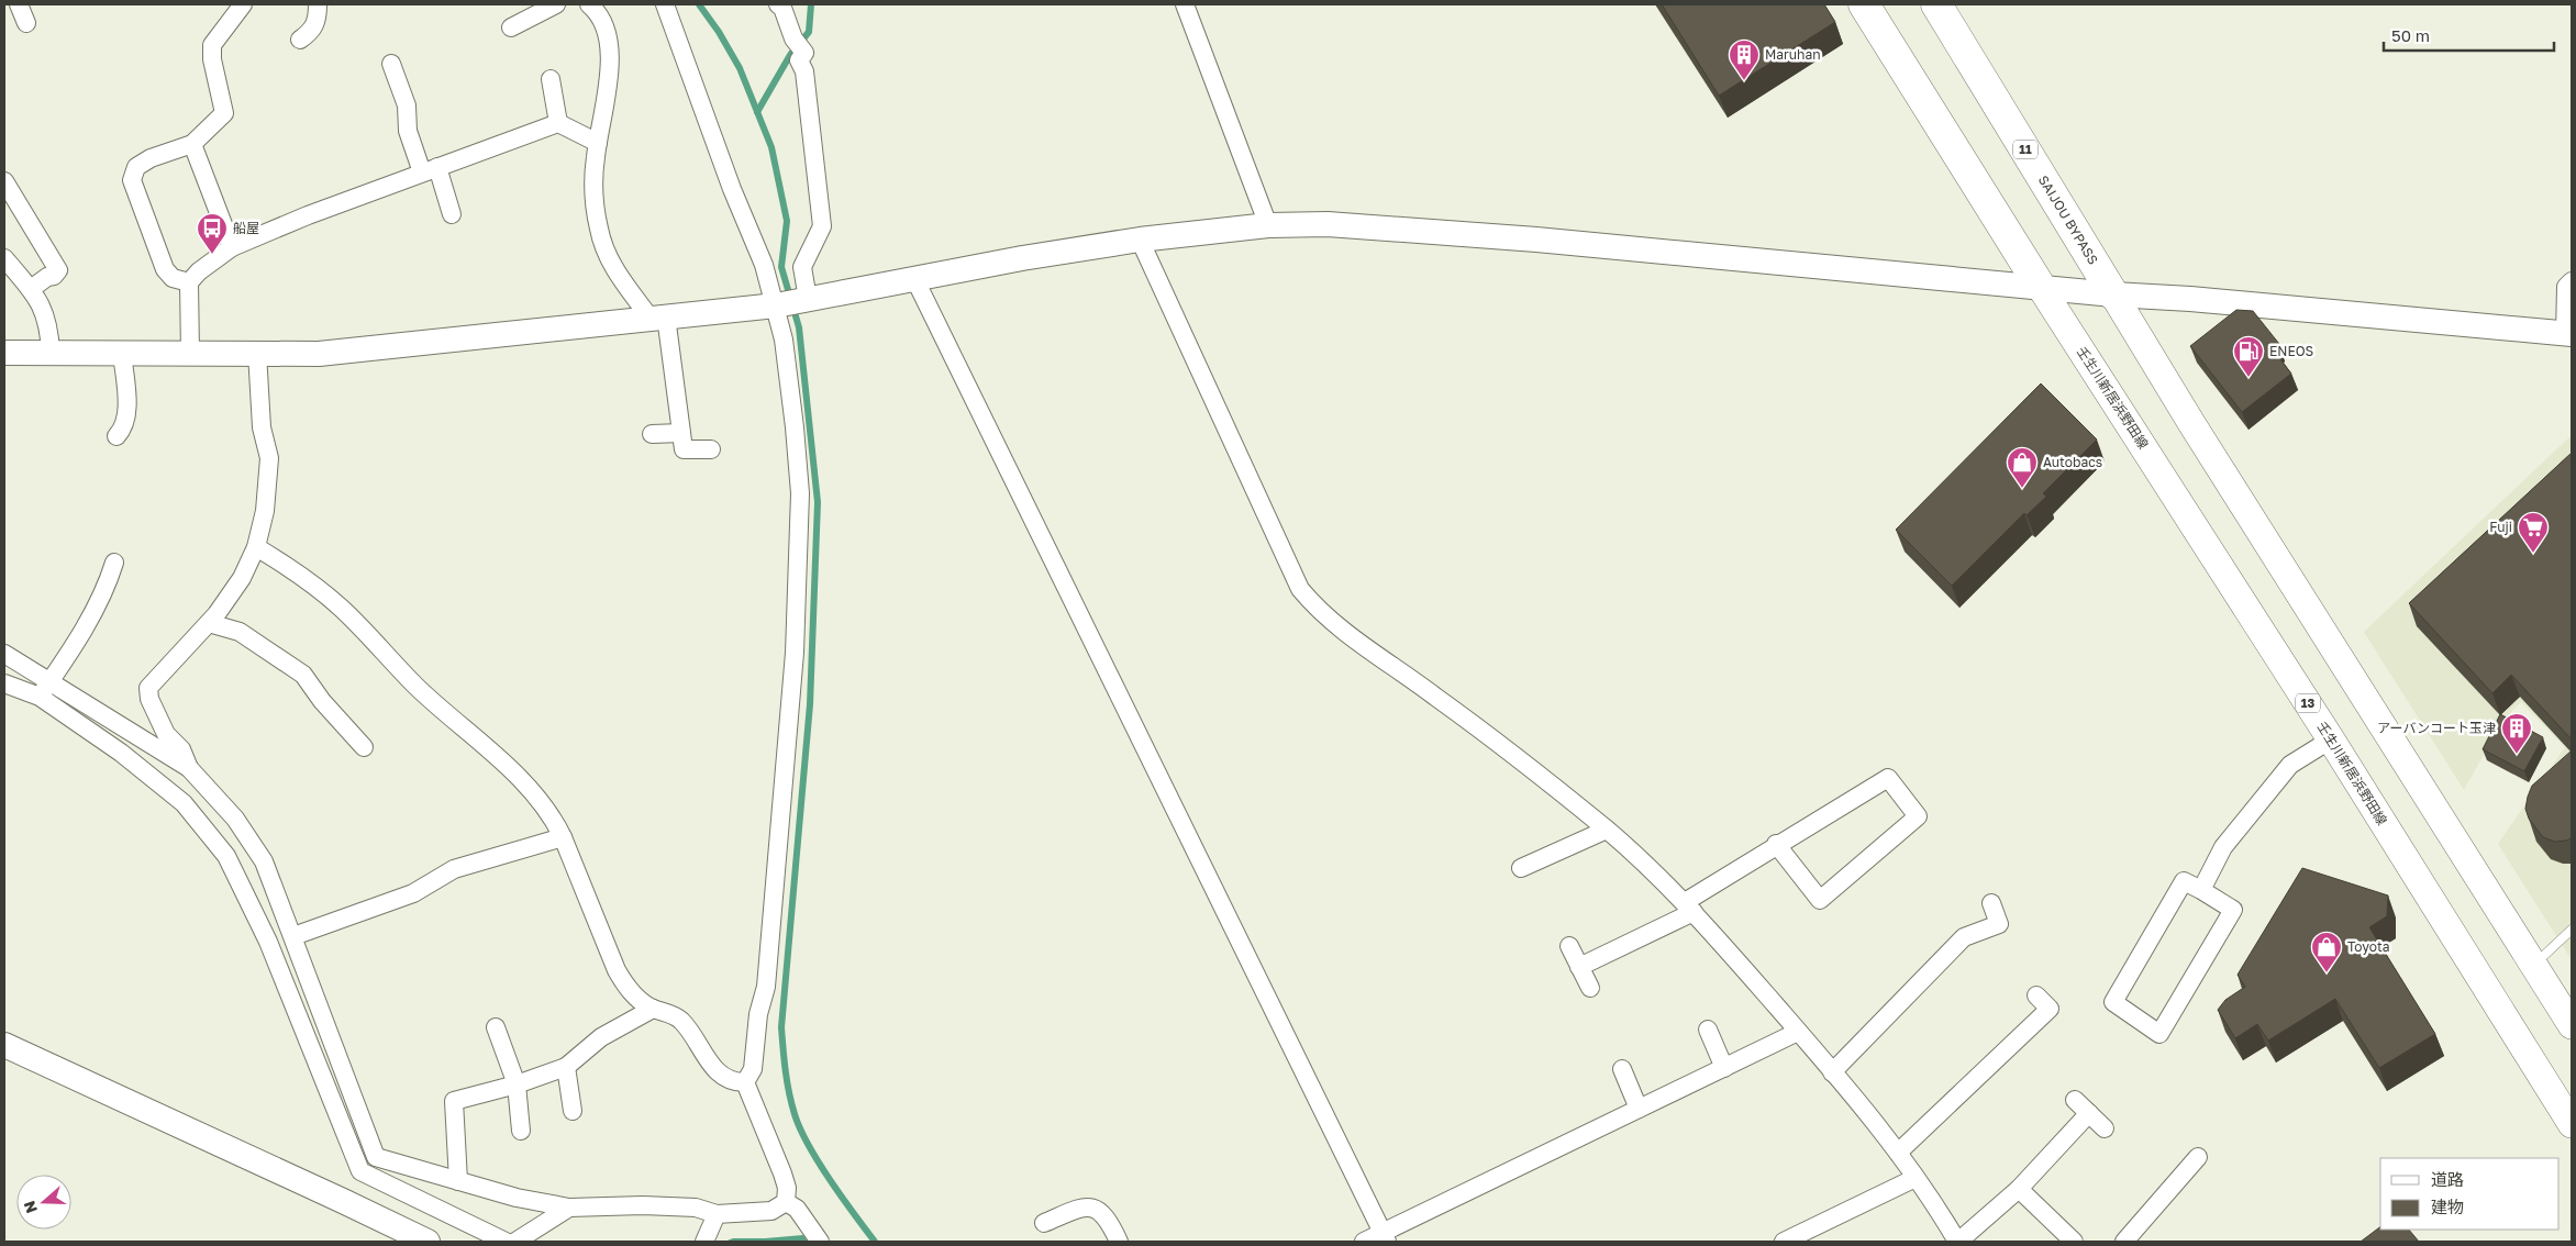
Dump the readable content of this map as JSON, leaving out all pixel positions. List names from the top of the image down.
{
  "streets": {
    "highway": ["11", "SAIJOU BYPASS"],
    "main road": ["壬生川新居浜野田線", "13"]
  },
  "places": {
    "building": ["Maruhan", "アーバンコート玉津"],
    "bus stop": ["船屋"],
    "fuel station": ["ENEOS"],
    "shop": ["Autobacs", "Toyota"],
    "supermarket": ["Fuji"]
  },
  "legend": ["道路", "建物"],
  "scale_bar": "50 m",
  "north": "left"
}
